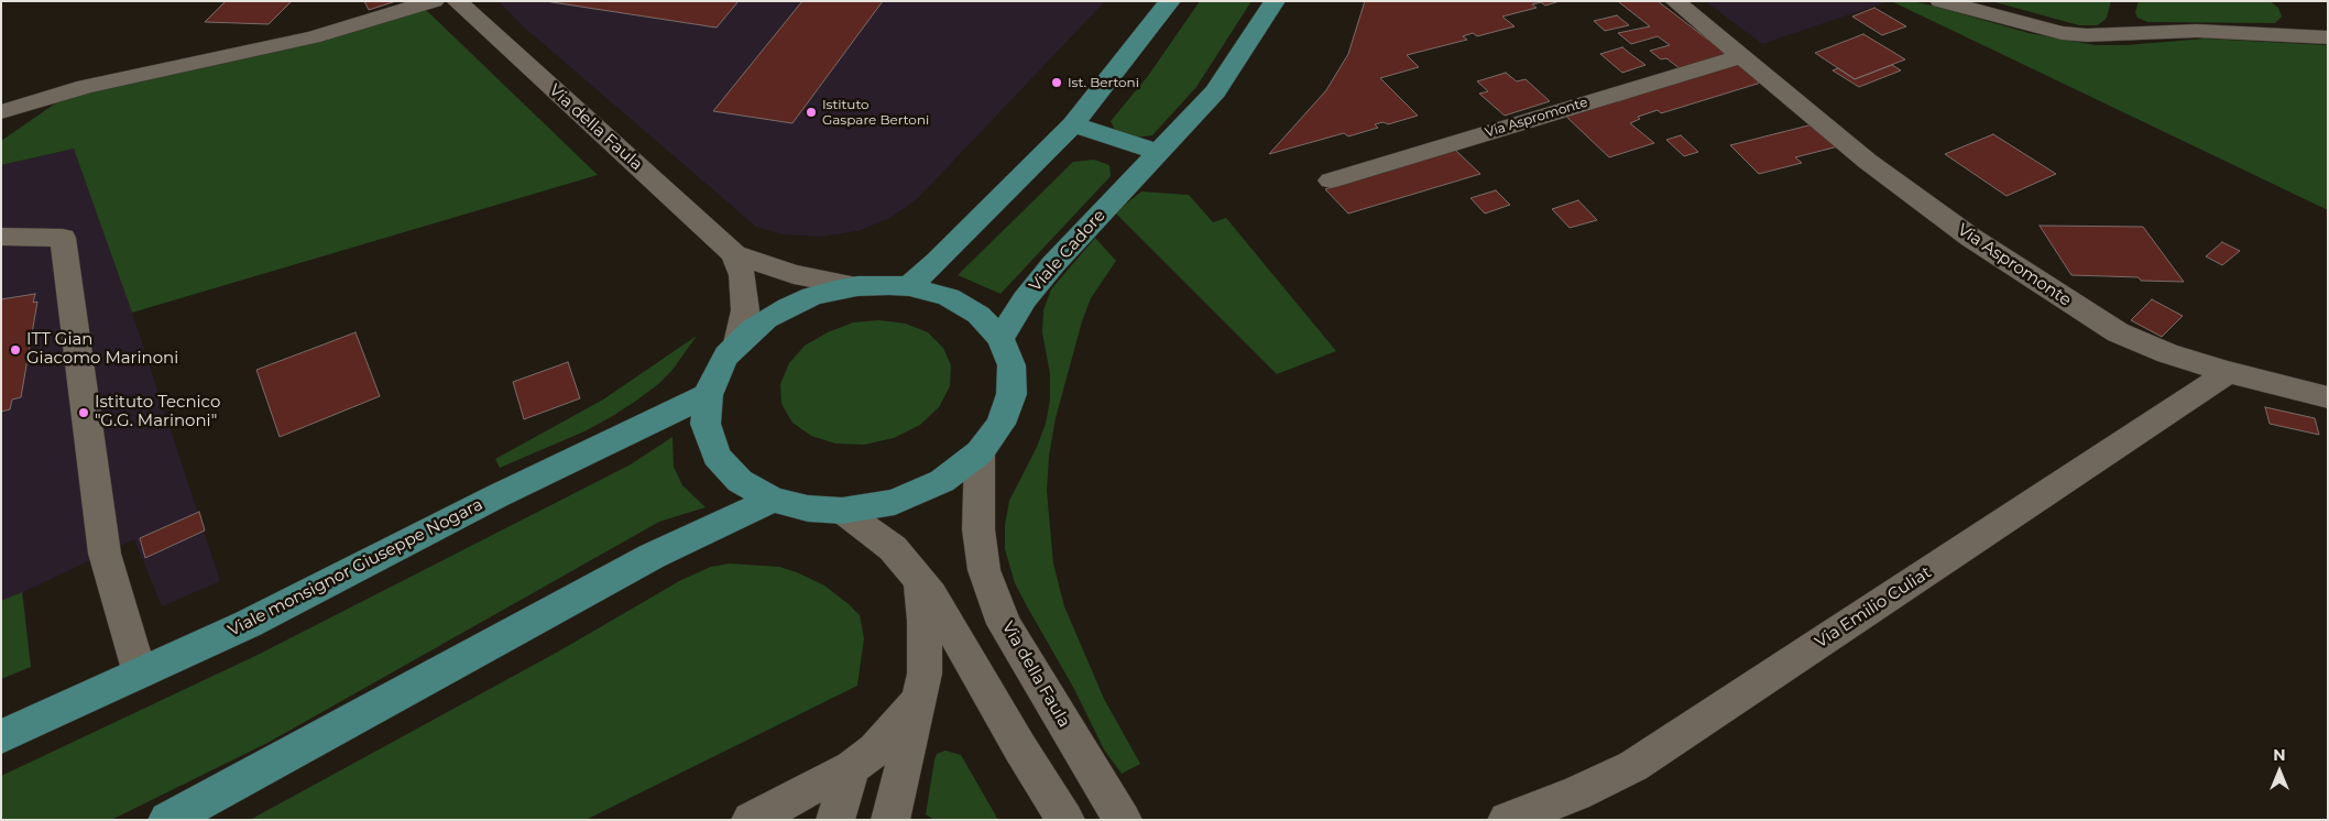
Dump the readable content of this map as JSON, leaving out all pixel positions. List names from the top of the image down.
{
  "streets": {
    "main road": ["Viale Cadore", "Viale monsignor Giuseppe Nogara"],
    "street": ["Via Aspromonte", "Via della Faula", "Via Emilio Culiat"]
  },
  "crossings": [
    ["Via Aspromonte", "Via Emilio Culiat"]
  ],
  "places": [
    "Ist. Bertoni",
    "Istituto Gaspare Bertoni",
    "ITT Gian Giacomo Marinoni",
    "Istituto Tecnico \"G.G. Marinoni\""
  ],
  "north": "top"
}
